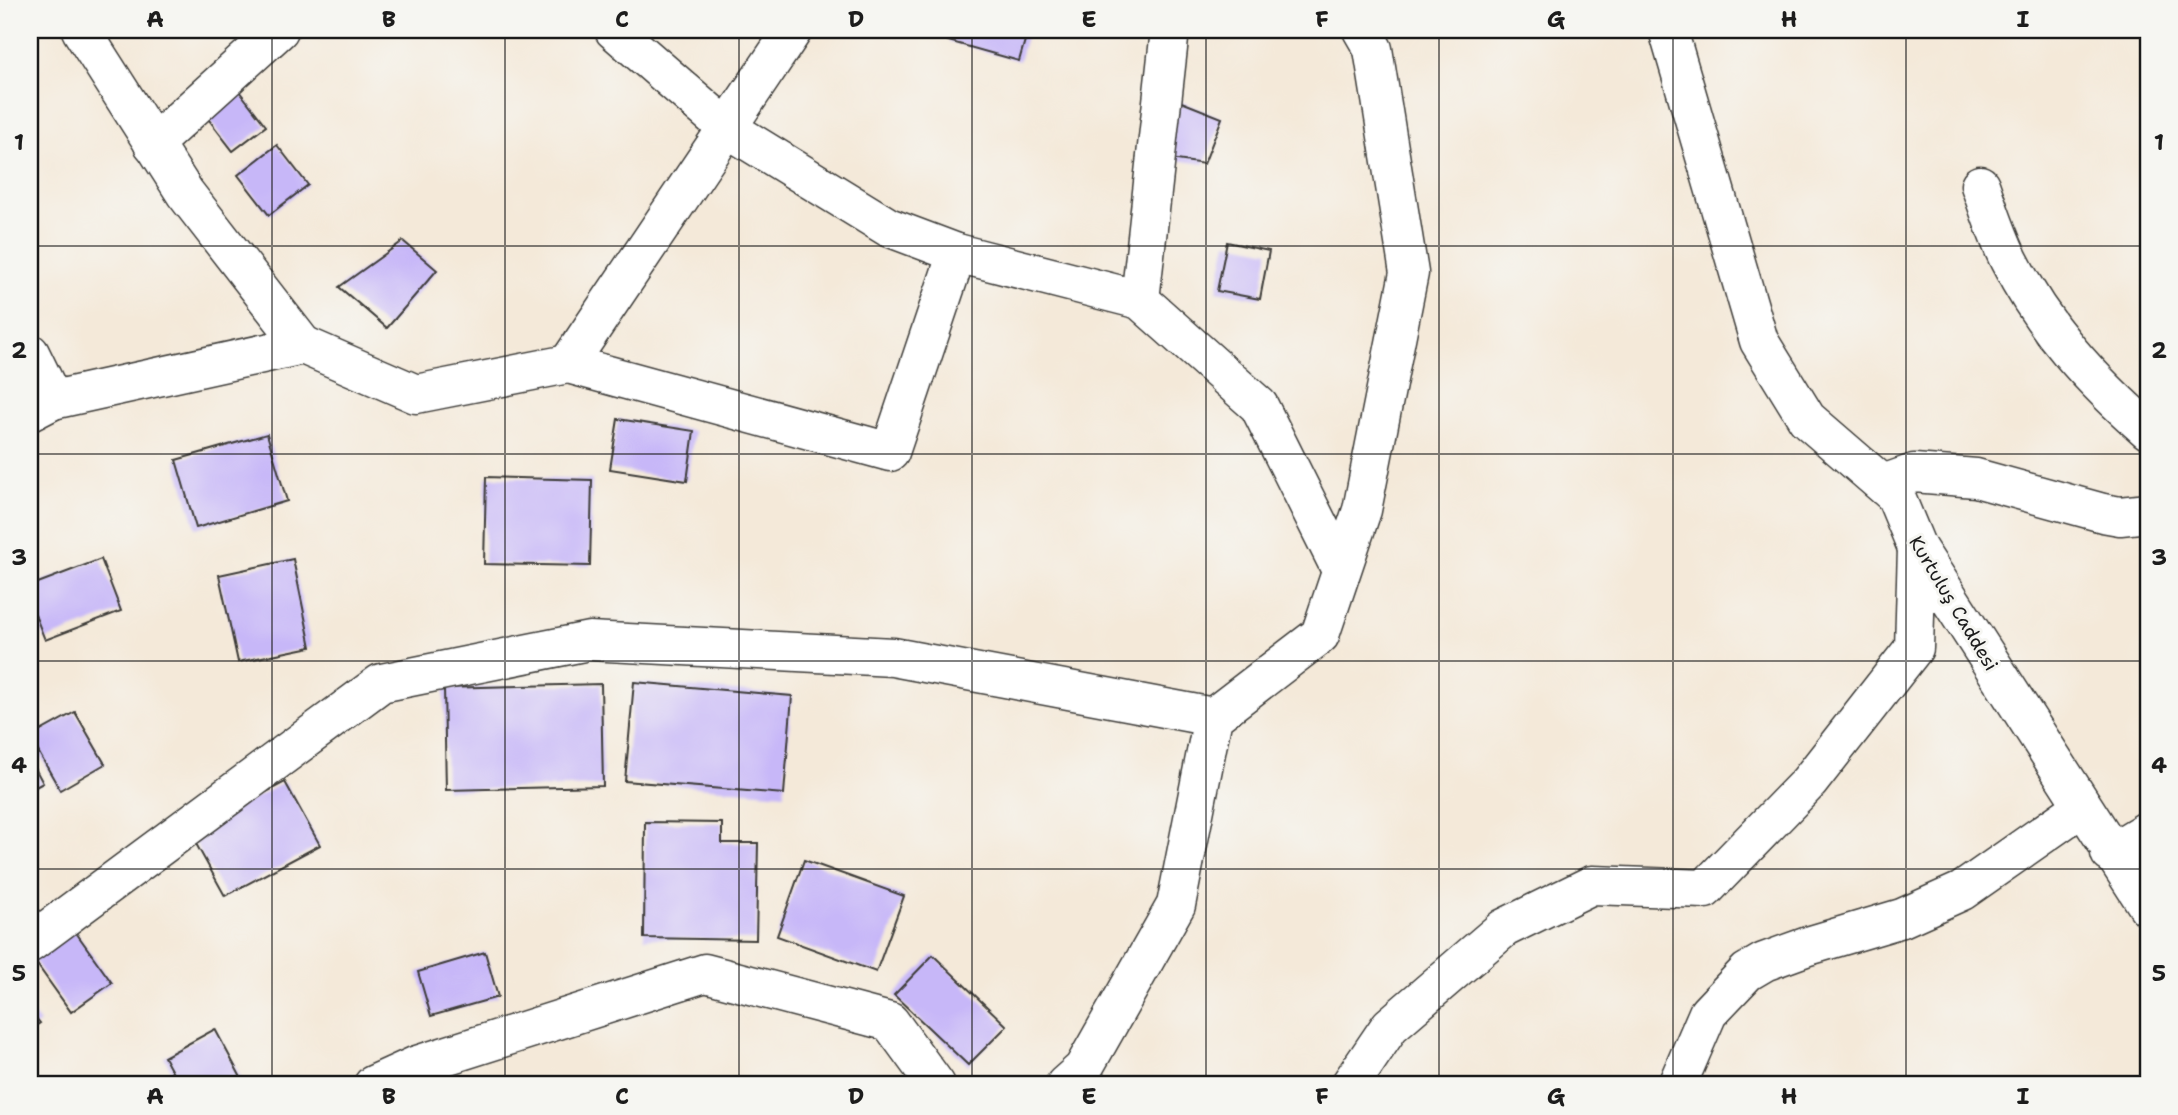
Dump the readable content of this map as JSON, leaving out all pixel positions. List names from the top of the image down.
{
  "streets": {
    "street": ["Kurtuluş Caddesi"]
  },
  "grid": {
    "columns": [
      "A",
      "B",
      "C",
      "D",
      "E",
      "F",
      "G",
      "H",
      "I"
    ],
    "rows": [
      "1",
      "2",
      "3",
      "4",
      "5"
    ]
  }
}
